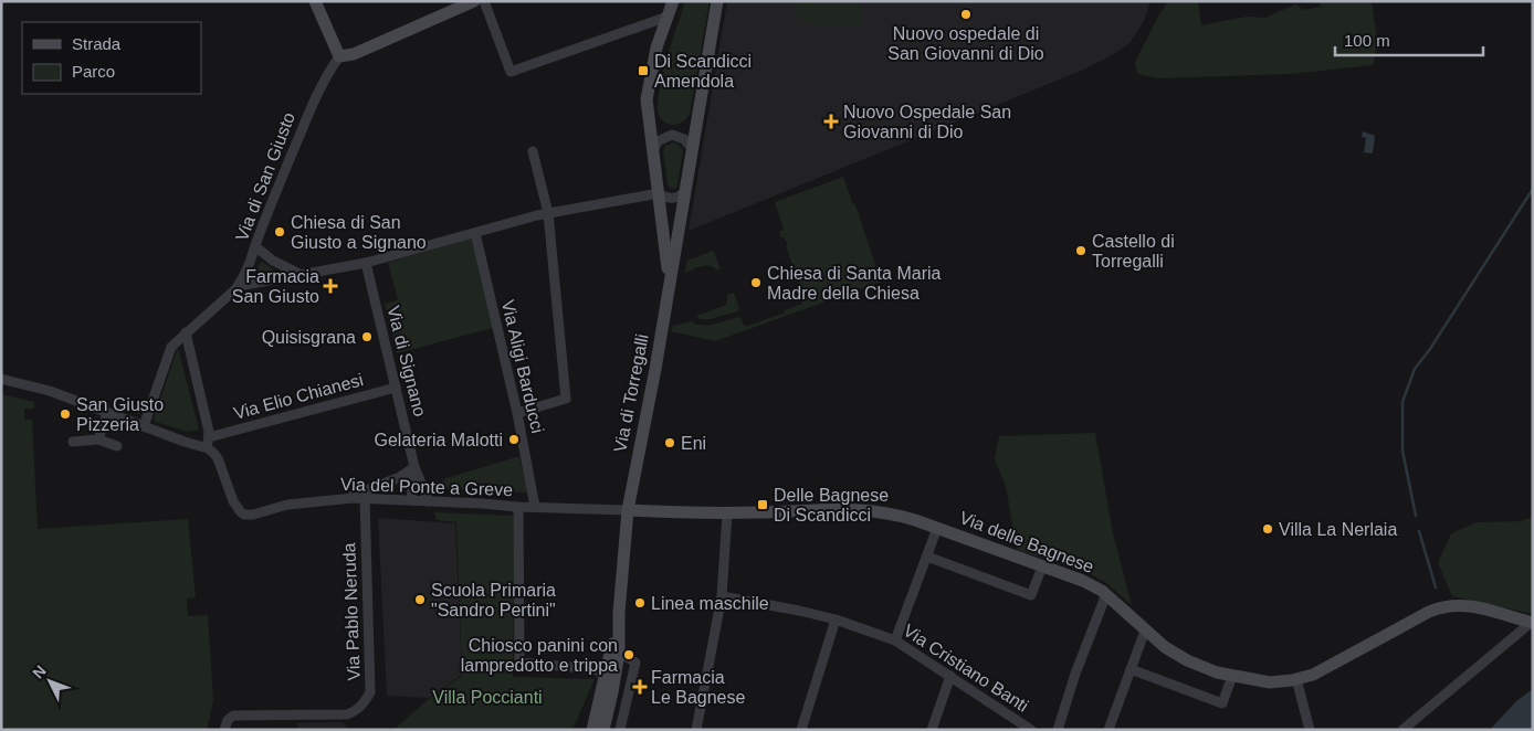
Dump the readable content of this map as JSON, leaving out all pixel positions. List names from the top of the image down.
{
  "streets": {
    "main road": ["Via di Torregalli", "Via delle Bagnese"],
    "street": [
      "Via di San Giusto",
      "Via di Signano",
      "Via Aligi Barducci",
      "Via Elio Chianesi",
      "Via del Ponte a Greve",
      "Via Pablo Neruda",
      "Via Cristiano Banti"
    ]
  },
  "crossings": [
    ["Via di Signano", "Via Elio Chianesi"],
    ["Via Aligi Barducci", "Via del Ponte a Greve"],
    ["Via di Torregalli", "Via del Ponte a Greve"],
    ["Via di Torregalli", "Via delle Bagnese"],
    ["Via del Ponte a Greve", "Via delle Bagnese"],
    ["Via del Ponte a Greve", "Via Pablo Neruda"]
  ],
  "parks": ["Villa Poccianti"],
  "places": {
    "other": [
      "Nuovo ospedale di San Giovanni di Dio",
      "Chiesa di San Giusto a Signano",
      "Castello di Torregalli",
      "Chiesa di Santa Maria Madre della Chiesa",
      "Quisisgrana",
      "San Giusto Pizzeria",
      "Gelateria Malotti",
      "Eni",
      "Villa La Nerlaia",
      "Scuola Primaria \"Sandro Pertini\"",
      "Linea maschile",
      "Chiosco panini con lampredotto e trippa"
    ],
    "transit": ["Di Scandicci Amendola", "Delle Bagnese Di Scandicci"],
    "health": ["Nuovo Ospedale San Giovanni di Dio", "Farmacia San Giusto", "Farmacia Le Bagnese"]
  },
  "legend": ["Strada", "Parco"],
  "scale_bar": "100 m",
  "north": "top left"
}
